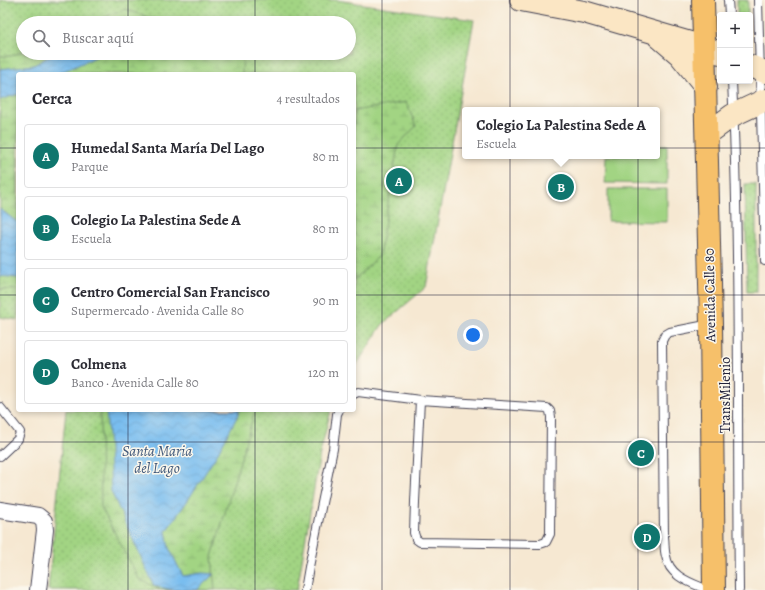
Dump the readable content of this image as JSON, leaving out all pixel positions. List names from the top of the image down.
{
  "streets": {
    "highway": ["Avenida Calle 80"],
    "lane": ["TransMilenio"]
  },
  "water": ["Santa Maria del Lago"],
  "page": {
    "map_buttons": ["+", "−"],
    "search": "Buscar aquí",
    "heading": ["Cerca", "4 resultados"],
    "popup": ["Colegio La Palestina Sede A", "Escuela"],
    "list": [
      {
        "mark": "A",
        "name": "Humedal Santa María Del Lago",
        "note": "Parque",
        "value": "80 m"
      },
      {
        "mark": "B",
        "name": "Colegio La Palestina Sede A",
        "note": "Escuela",
        "value": "80 m"
      },
      {
        "mark": "C",
        "name": "Centro Comercial San Francisco",
        "note": "Supermercado · Avenida Calle 80",
        "value": "90 m"
      },
      {
        "mark": "D",
        "name": "Colmena",
        "note": "Banco · Avenida Calle 80",
        "value": "120 m"
      }
    ],
    "pins": [
      "A",
      "B",
      "C",
      "D"
    ]
  }
}
